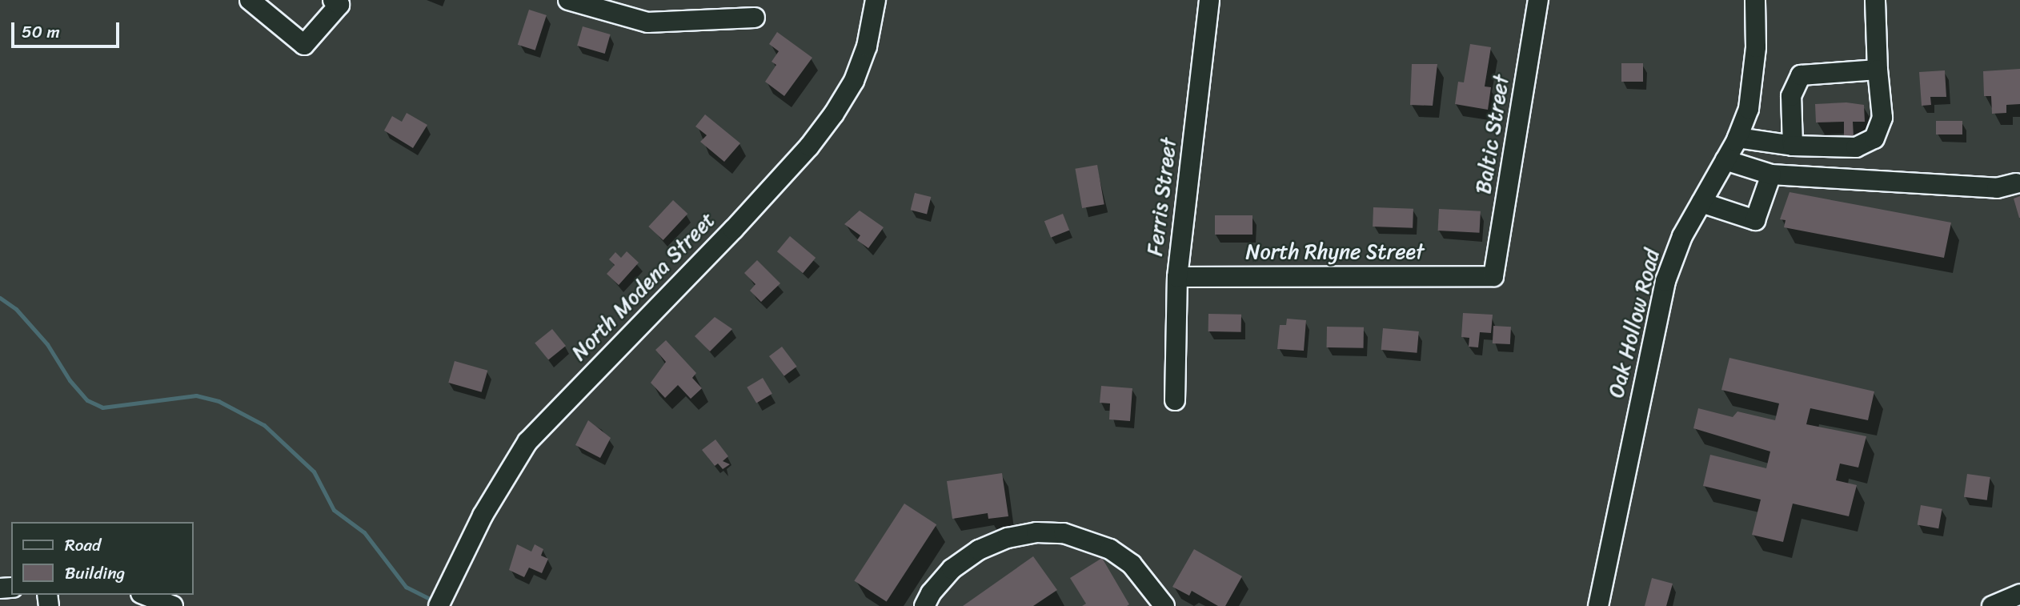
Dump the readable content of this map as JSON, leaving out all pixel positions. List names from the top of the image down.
{
  "streets": {
    "street": [
      "Baltic Street",
      "Ferris Street",
      "North Rhyne Street",
      "North Modena Street",
      "Oak Hollow Road"
    ]
  },
  "crossings": [
    ["Baltic Street", "North Rhyne Street"],
    ["Ferris Street", "North Rhyne Street"]
  ],
  "legend": ["Road", "Building"],
  "scale_bar": "50 m"
}
